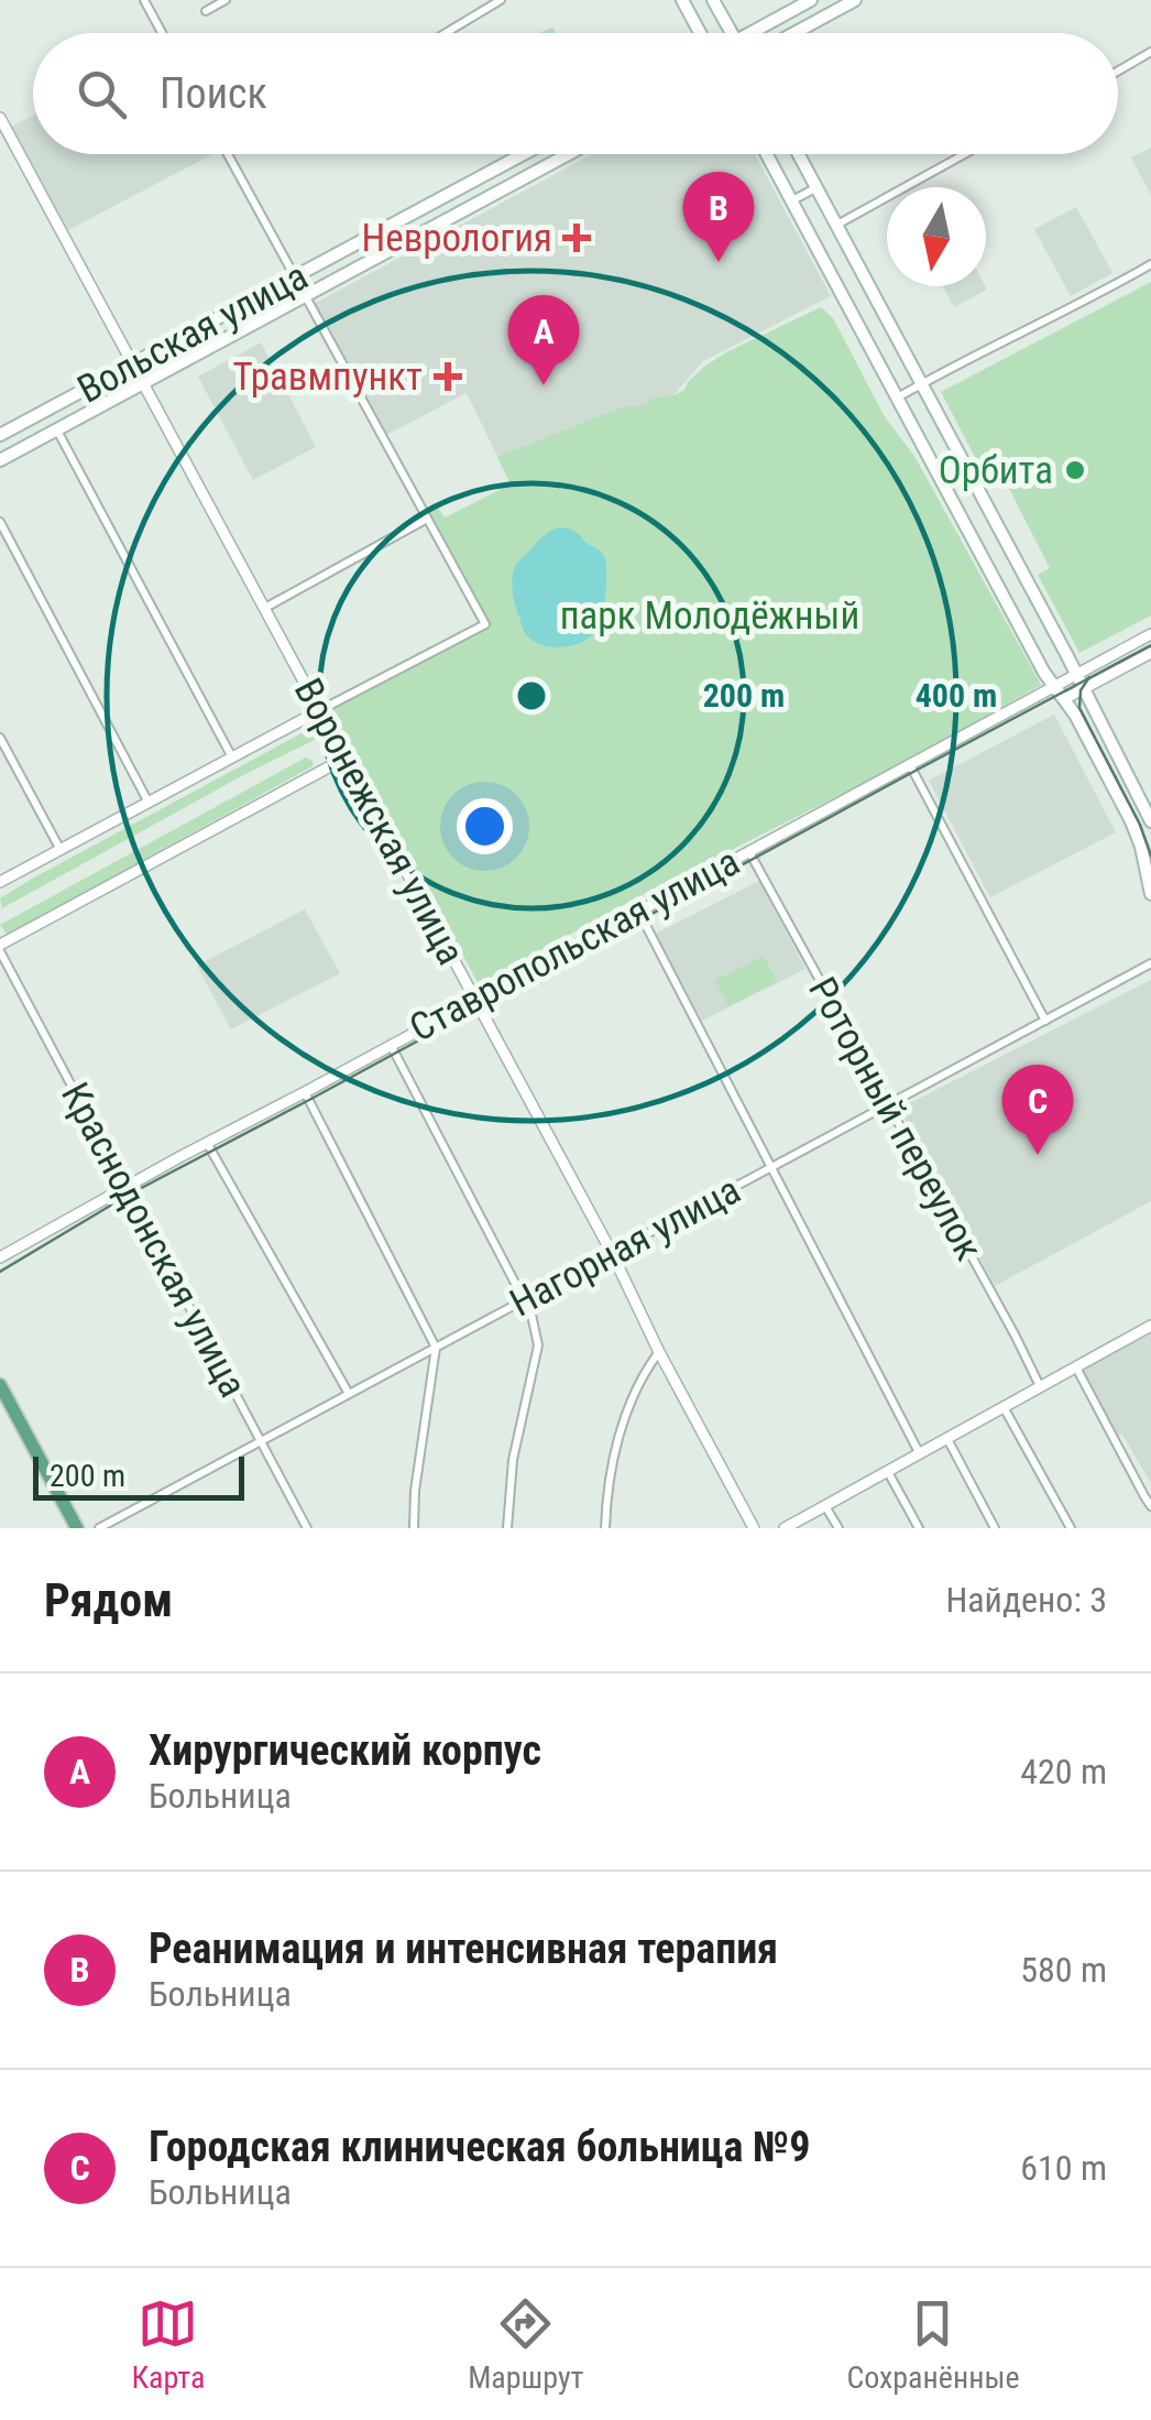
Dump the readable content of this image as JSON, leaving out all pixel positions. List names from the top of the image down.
{
  "streets": {
    "main road": ["Вольская улица"],
    "street": [
      "Воронежская улица",
      "Ставропольская улица",
      "Роторный переулок",
      "Краснодонская улица",
      "Нагорная улица"
    ]
  },
  "crossings": [
    ["Вольская улица", "Воронежская улица"],
    ["Воронежская улица", "Ставропольская улица"],
    ["Воронежская улица", "Нагорная улица"],
    ["Ставропольская улица", "Роторный переулок"],
    ["Ставропольская улица", "Краснодонская улица"],
    ["Роторный переулок", "Нагорная улица"],
    ["Краснодонская улица", "Нагорная улица"]
  ],
  "parks": ["парк Молодёжный"],
  "places": {
    "health": ["Неврология", "Травмпункт"],
    "other": ["Орбита"]
  },
  "scale_bar": "200 m",
  "north": "bottom",
  "page": {
    "search": "Поиск",
    "pins": ["B", "A", "C"],
    "scale": "200 m",
    "heading": ["Рядом", "Найдено: 3"],
    "list": [
      {
        "mark": "A",
        "name": "Хирургический корпус",
        "note": "Больница",
        "value": "420 m"
      },
      {
        "mark": "B",
        "name": "Реанимация и интенсивная терапия",
        "note": "Больница",
        "value": "580 m"
      },
      {
        "mark": "C",
        "name": "Городская клиническая больница №9",
        "note": "Больница",
        "value": "610 m"
      }
    ],
    "nav": ["Карта", "Маршрут", "Сохранённые"]
  },
  "rings": ["200 m", "400 m"]
}
